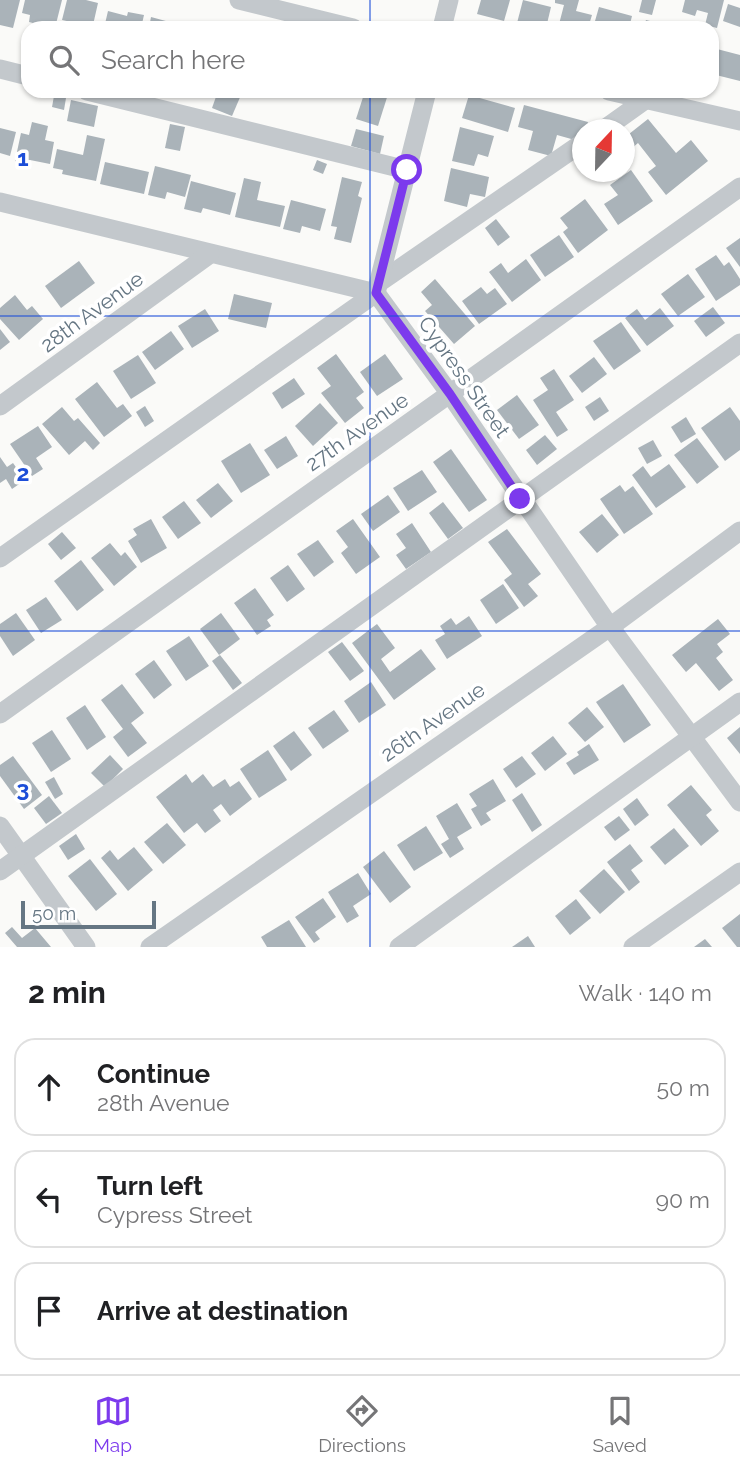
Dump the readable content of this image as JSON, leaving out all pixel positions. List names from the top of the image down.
{
  "streets": {
    "street": [
      "28th Avenue",
      "Cypress Street",
      "27th Avenue",
      "26th Avenue"
    ]
  },
  "crossings": [
    ["Cypress Street", "27th Avenue"],
    ["Cypress Street", "26th Avenue"]
  ],
  "scale_bar": "50 m",
  "north": "top",
  "page": {
    "search": "Search here",
    "scale": "50 m",
    "heading": ["2 min", "Walk · 140 m"],
    "list": [
      ["Continue", "28th Avenue", "50 m"],
      ["Turn left", "Cypress Street", "90 m"],
      "Arrive at destination"
    ],
    "nav": ["Map", "Directions", "Saved"]
  },
  "grid": {
    "rows": ["1", "2", "3"]
  }
}
